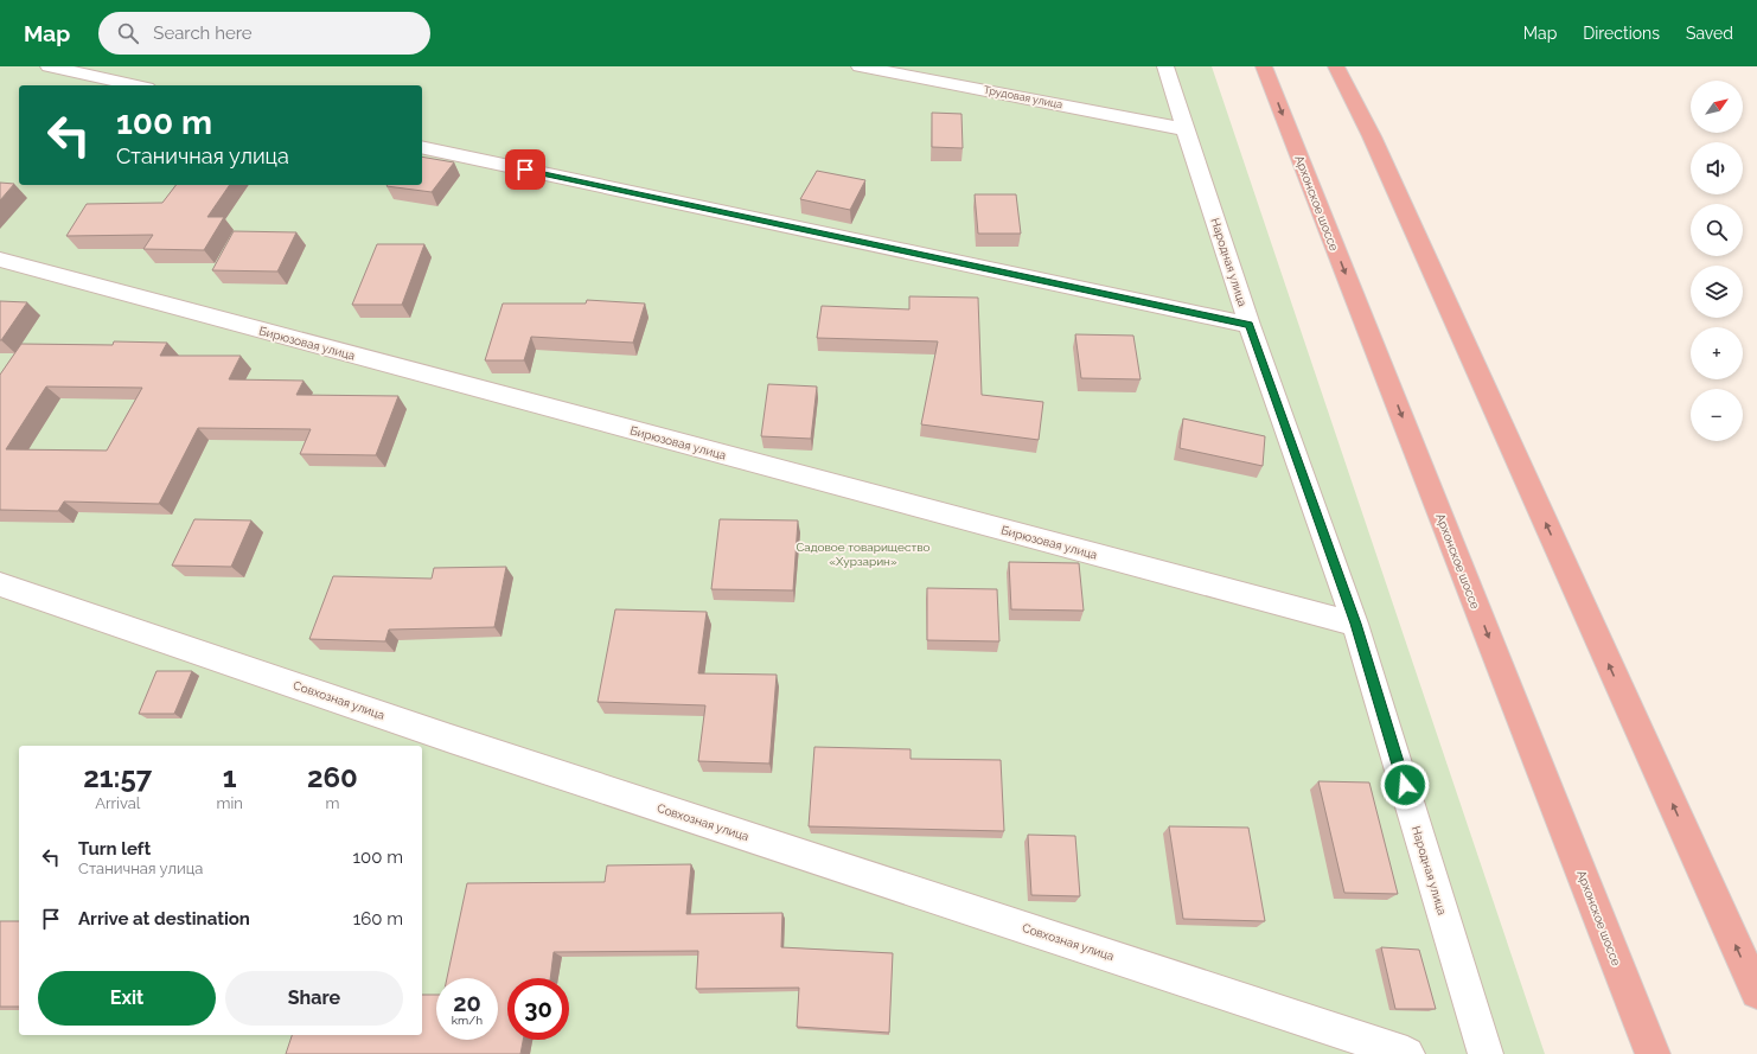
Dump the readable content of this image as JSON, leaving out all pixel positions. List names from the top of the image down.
{
  "streets": {
    "highway": ["Архонское шоссе"],
    "street": [
      "Трудовая улица",
      "Народная улица",
      "Бирюзовая улица",
      "Совхозная улица"
    ]
  },
  "crossings": [
    ["Трудовая улица", "Народная улица"],
    ["Народная улица", "Бирюзовая улица"]
  ],
  "parks": ["Садовое товарищество «Хурзарин»"],
  "north": "top right",
  "page": {
    "header": "Map",
    "search": "Search here",
    "nav": ["Map", "Directions", "Saved"],
    "map_buttons": ["+", "−"],
    "turn": ["100 m", "Станичная улица"],
    "eta": [
      "21:57",
      "Arrival",
      "1",
      "min",
      "260",
      "m"
    ],
    "list": [
      {
        "name": "Turn left",
        "note": "Станичная улица",
        "value": "100 m"
      },
      {
        "name": "Arrive at destination",
        "value": "160 m"
      }
    ],
    "buttons": ["Exit", "Share"],
    "speed": "20 km/h",
    "limit": "30"
  }
}
